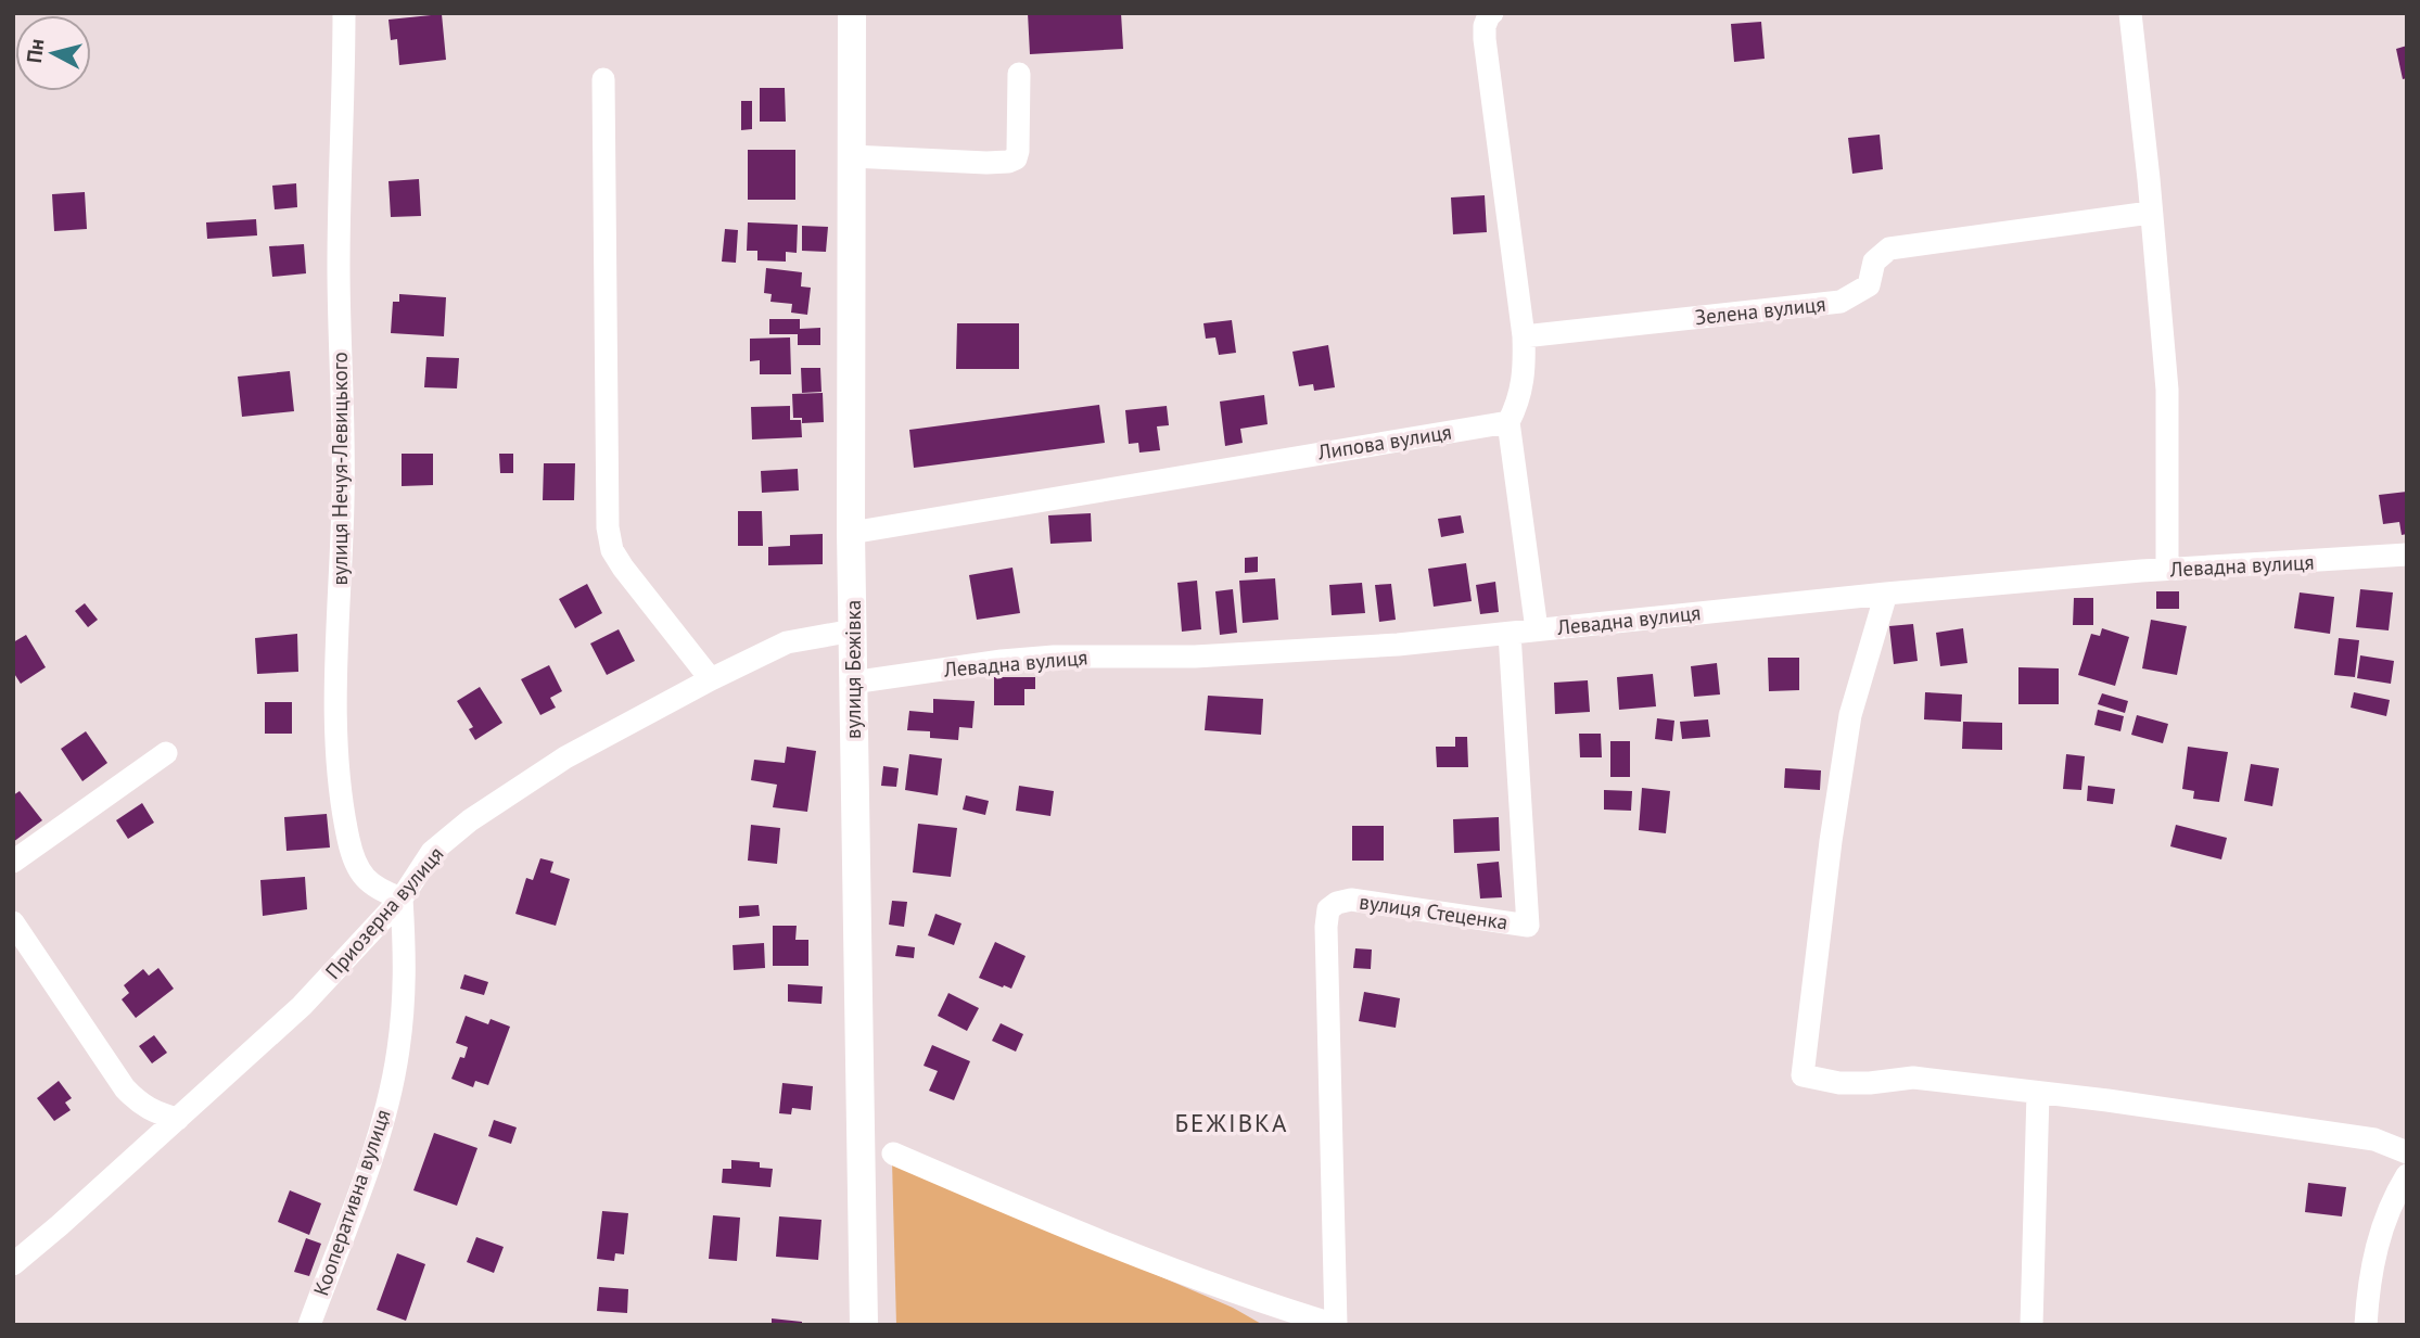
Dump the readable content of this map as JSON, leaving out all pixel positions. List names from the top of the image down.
{
  "streets": {
    "main road": ["вулиця Бежівка"],
    "street": [
      "Зелена вулиця",
      "Липова вулиця",
      "вулиця Нечуя-Левицького",
      "Левадна вулиця",
      "вулиця Стеценка",
      "Приозерна вулиця",
      "Кооперативна вулиця"
    ]
  },
  "crossings": [
    ["Липова вулиця", "вулиця Бежівка"],
    ["вулиця Нечуя-Левицького", "Приозерна вулиця"],
    ["вулиця Нечуя-Левицького", "Кооперативна вулиця"],
    ["Левадна вулиця", "вулиця Бежівка"],
    ["Левадна вулиця", "вулиця Стеценка"],
    ["вулиця Бежівка", "Приозерна вулиця"],
    ["Приозерна вулиця", "Кооперативна вулиця"]
  ],
  "districts": ["БЕЖІВКА"],
  "north": "left"
}
